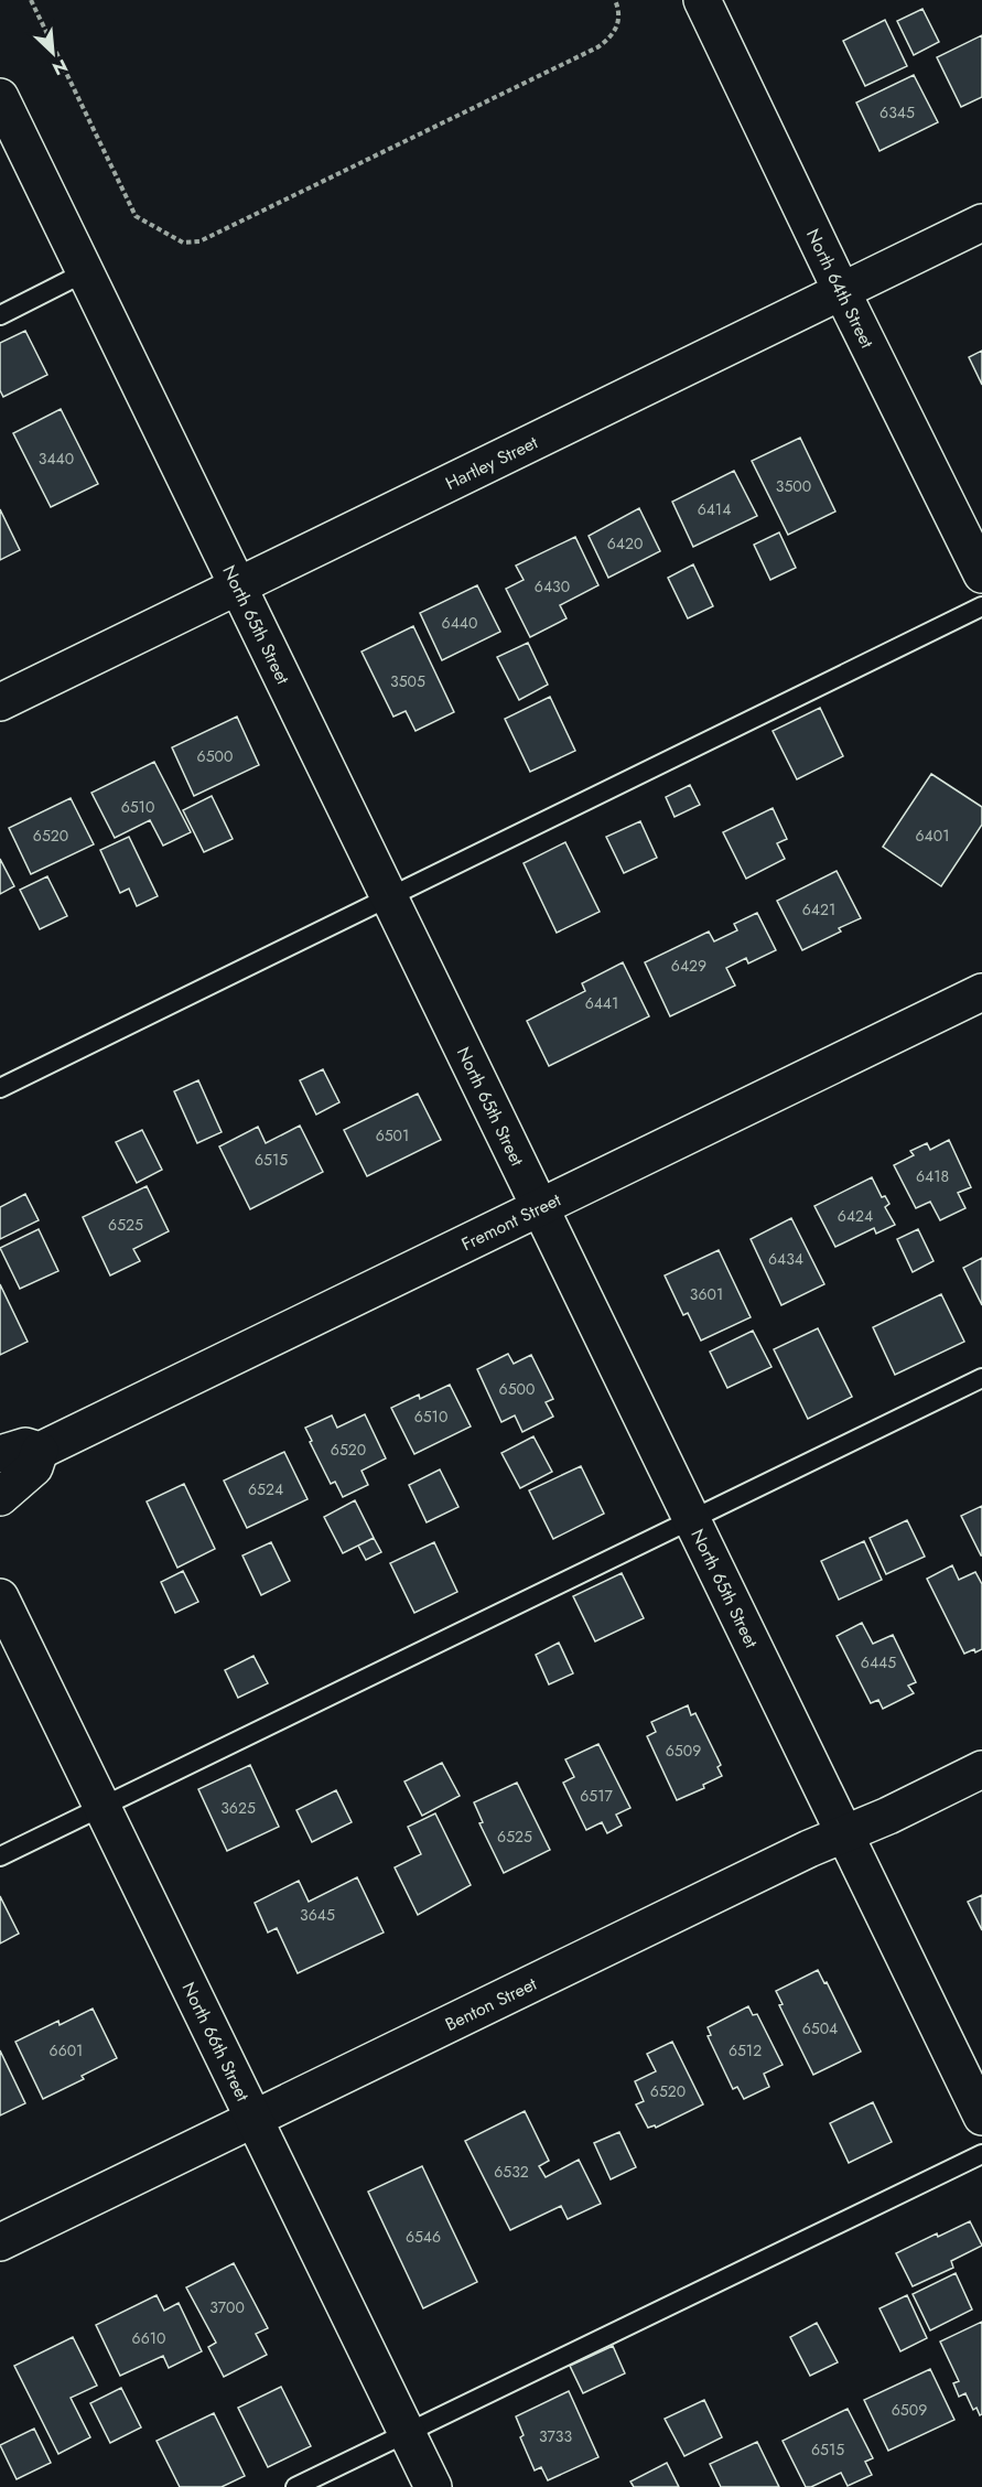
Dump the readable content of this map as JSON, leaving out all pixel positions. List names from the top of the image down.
{
  "streets": {
    "street": [
      "North 64th Street",
      "Hartley Street",
      "North 65th Street",
      "Fremont Street",
      "Benton Street",
      "North 66th Street"
    ]
  },
  "crossings": [
    ["North 64th Street", "Hartley Street"],
    ["Hartley Street", "North 65th Street"],
    ["North 65th Street", "Fremont Street"],
    ["North 65th Street", "Benton Street"],
    ["Benton Street", "North 66th Street"]
  ],
  "house_numbers": [
    "6345",
    "3440",
    "3500",
    "6414",
    "6420",
    "6430",
    "6440",
    "3505",
    "6500",
    "6510",
    "6520",
    "6401",
    "6421",
    "6429",
    "6441",
    "6501",
    "6515",
    "6418",
    "6424",
    "6525",
    "6434",
    "3601",
    "6500",
    "6510",
    "6520",
    "6524",
    "6445",
    "6509",
    "6517",
    "3625",
    "6525",
    "3645",
    "6504",
    "6601",
    "6512",
    "6520",
    "6532",
    "6546",
    "3700",
    "6610",
    "6509",
    "3733",
    "6515"
  ],
  "north": "bottom right"
}
